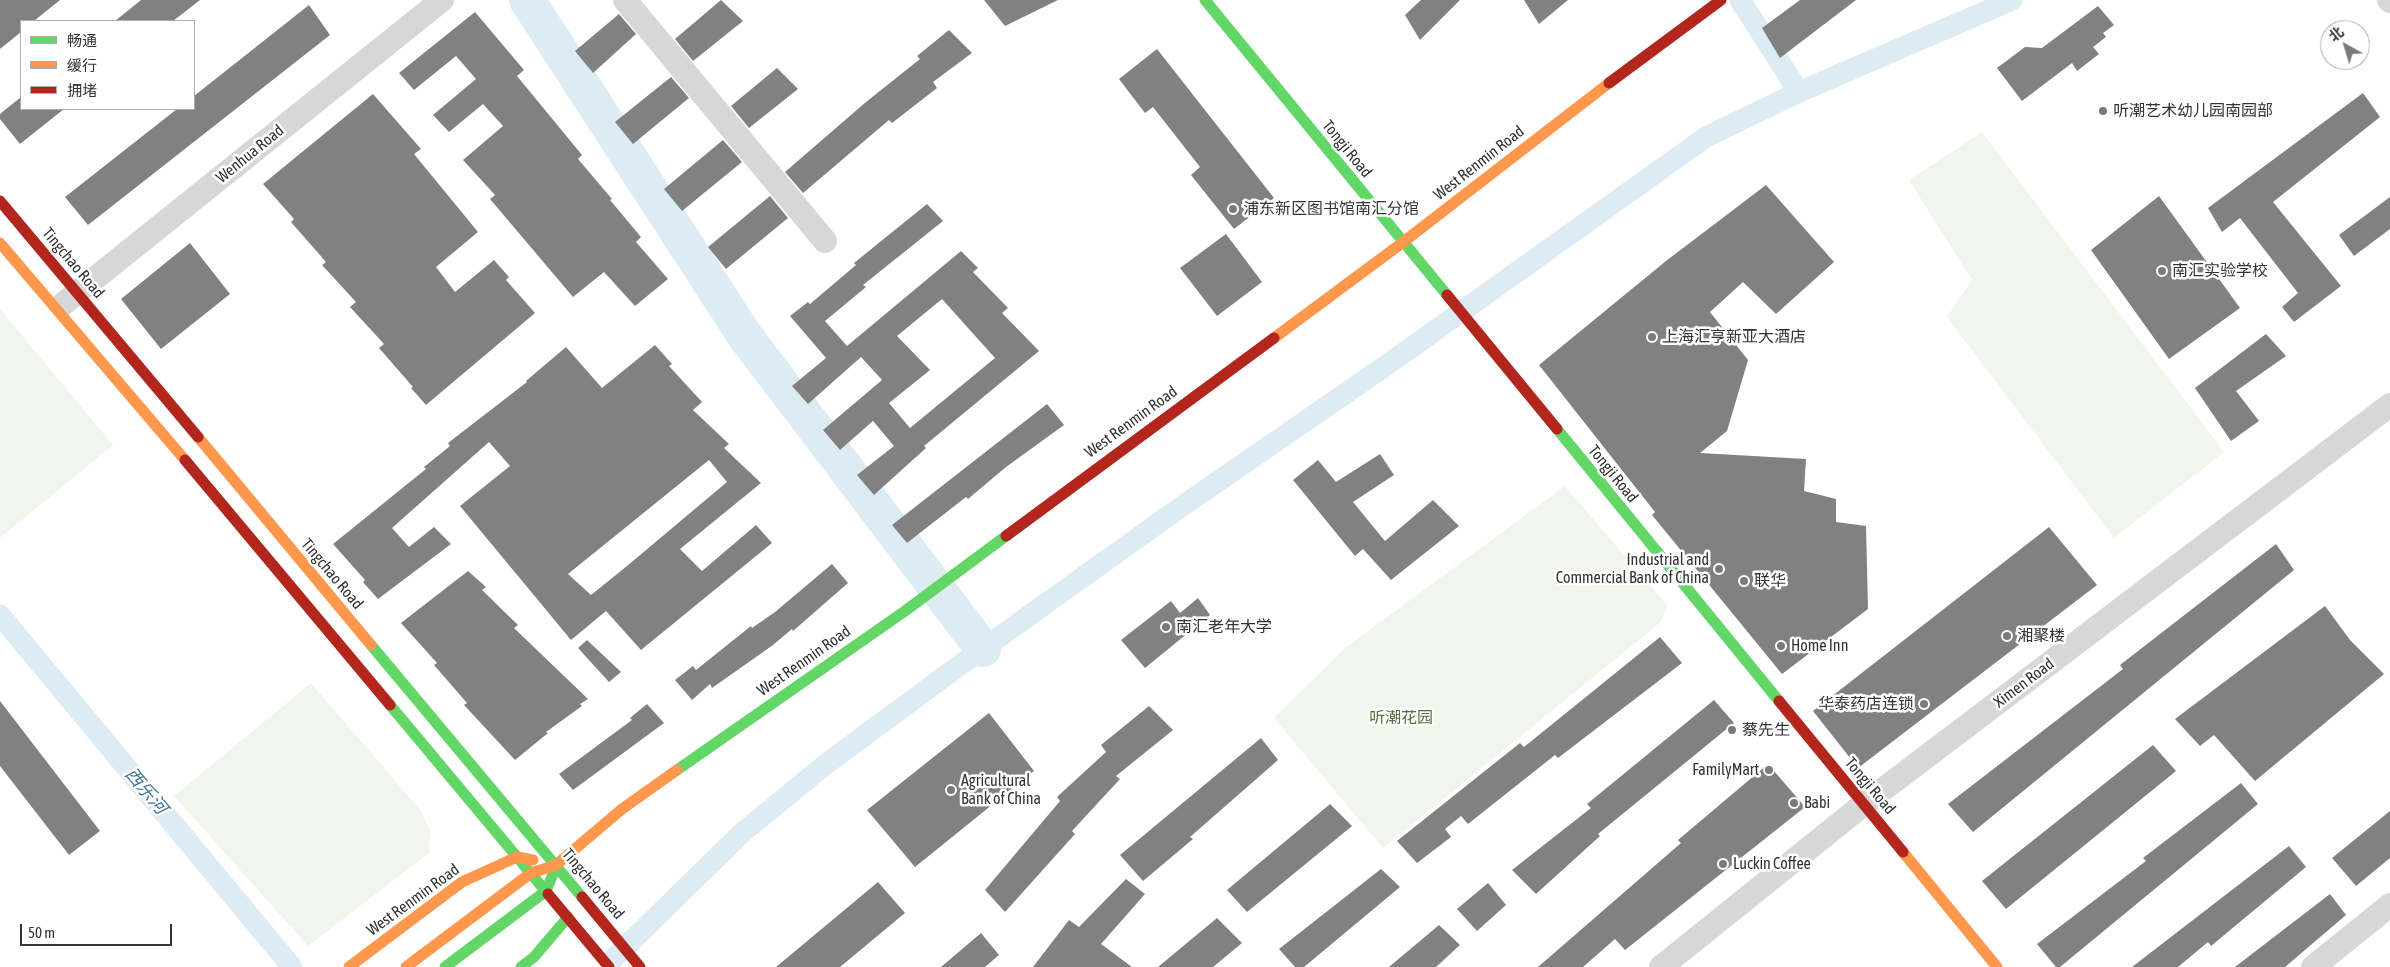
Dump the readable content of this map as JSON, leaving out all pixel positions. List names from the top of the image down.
{
  "streets": {
    "street": [
      "Tongji Road",
      "Wenhua Road",
      "West Renmin Road",
      "Tingchao Road",
      "Ximen Road"
    ]
  },
  "crossings": [
    ["Tongji Road", "West Renmin Road"],
    ["Tongji Road", "Ximen Road"],
    ["Wenhua Road", "Tingchao Road"],
    ["West Renmin Road", "Tingchao Road"]
  ],
  "water": ["西乐河"],
  "parks": ["听潮花园"],
  "places": [
    "听潮艺术幼儿园南园部",
    "浦东新区图书馆南汇分馆",
    "南汇实验学校",
    "上海汇亨新亚大酒店",
    "Industrial and Commercial Bank of China",
    "联华",
    "南汇老年大学",
    "湘聚楼",
    "Home Inn",
    "华泰药店连锁",
    "蔡先生",
    "FamilyMart",
    "Agricultural Bank of China",
    "Babi",
    "Luckin Coffee"
  ],
  "legend": ["畅通", "缓行", "拥堵"],
  "scale_bar": "50 m",
  "north": "top left"
}
